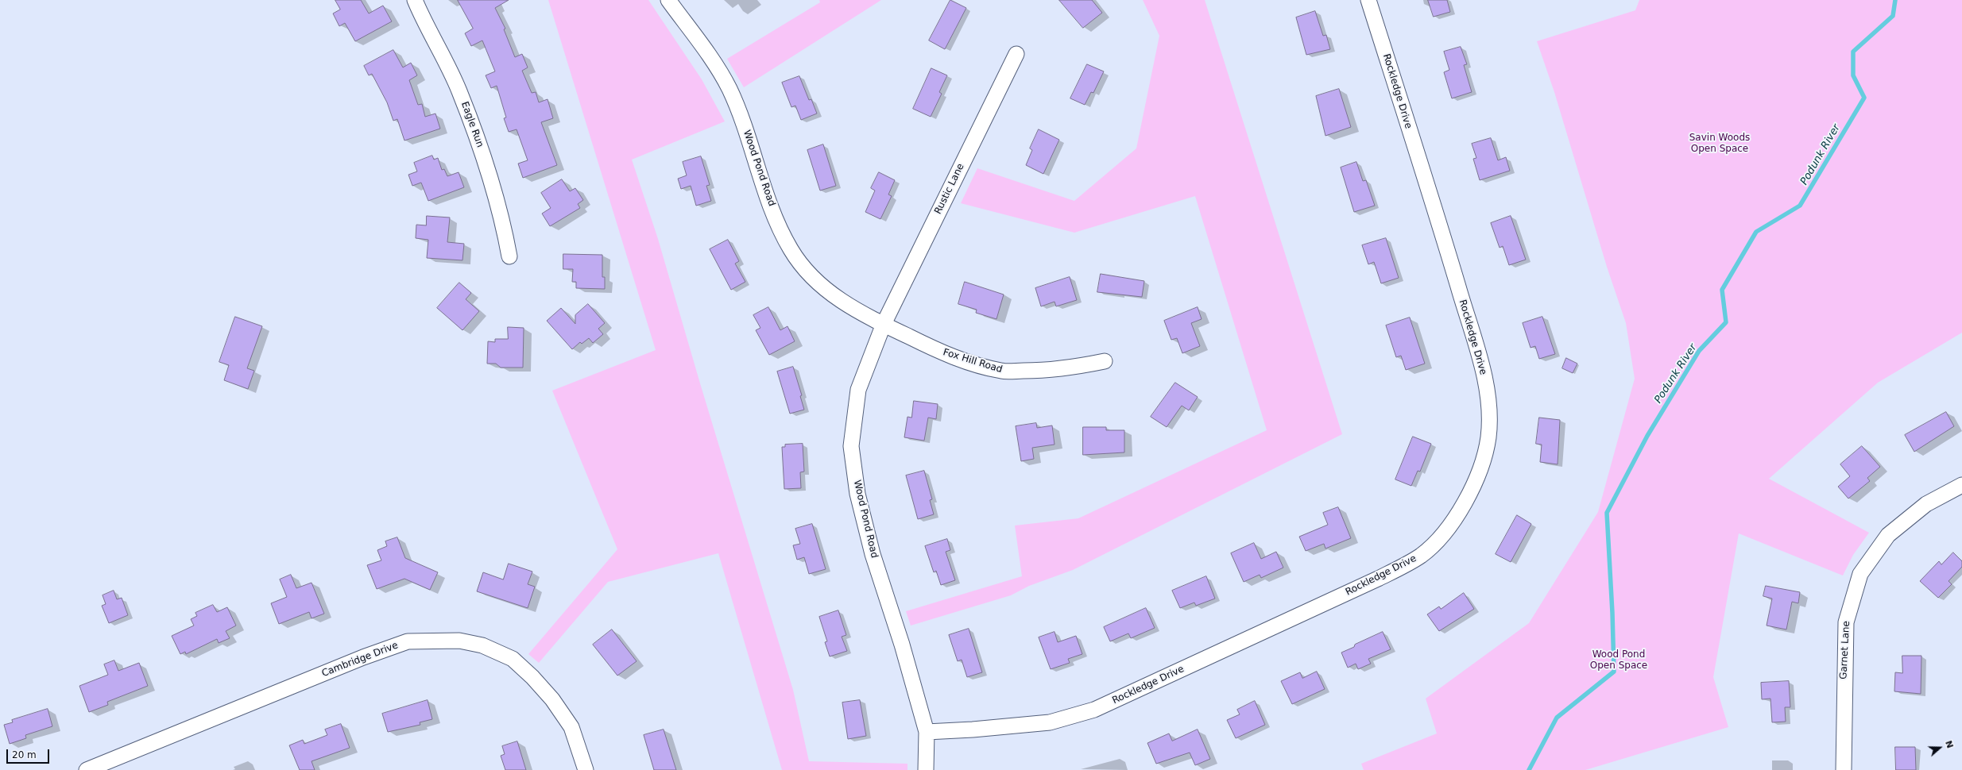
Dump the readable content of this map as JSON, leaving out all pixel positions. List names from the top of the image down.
{
  "streets": {
    "street": [
      "Rockledge Drive",
      "Eagle Run",
      "Wood Pond Road",
      "Rustic Lane",
      "Fox Hill Road",
      "Garnet Lane",
      "Cambridge Drive"
    ]
  },
  "crossings": [
    ["Rockledge Drive", "Wood Pond Road"],
    ["Wood Pond Road", "Rustic Lane"],
    ["Wood Pond Road", "Fox Hill Road"],
    ["Rustic Lane", "Fox Hill Road"]
  ],
  "water": ["Podunk River"],
  "parks": ["Savin Woods Open Space", "Wood Pond Open Space"],
  "scale_bar": "20 m",
  "north": "right"
}
